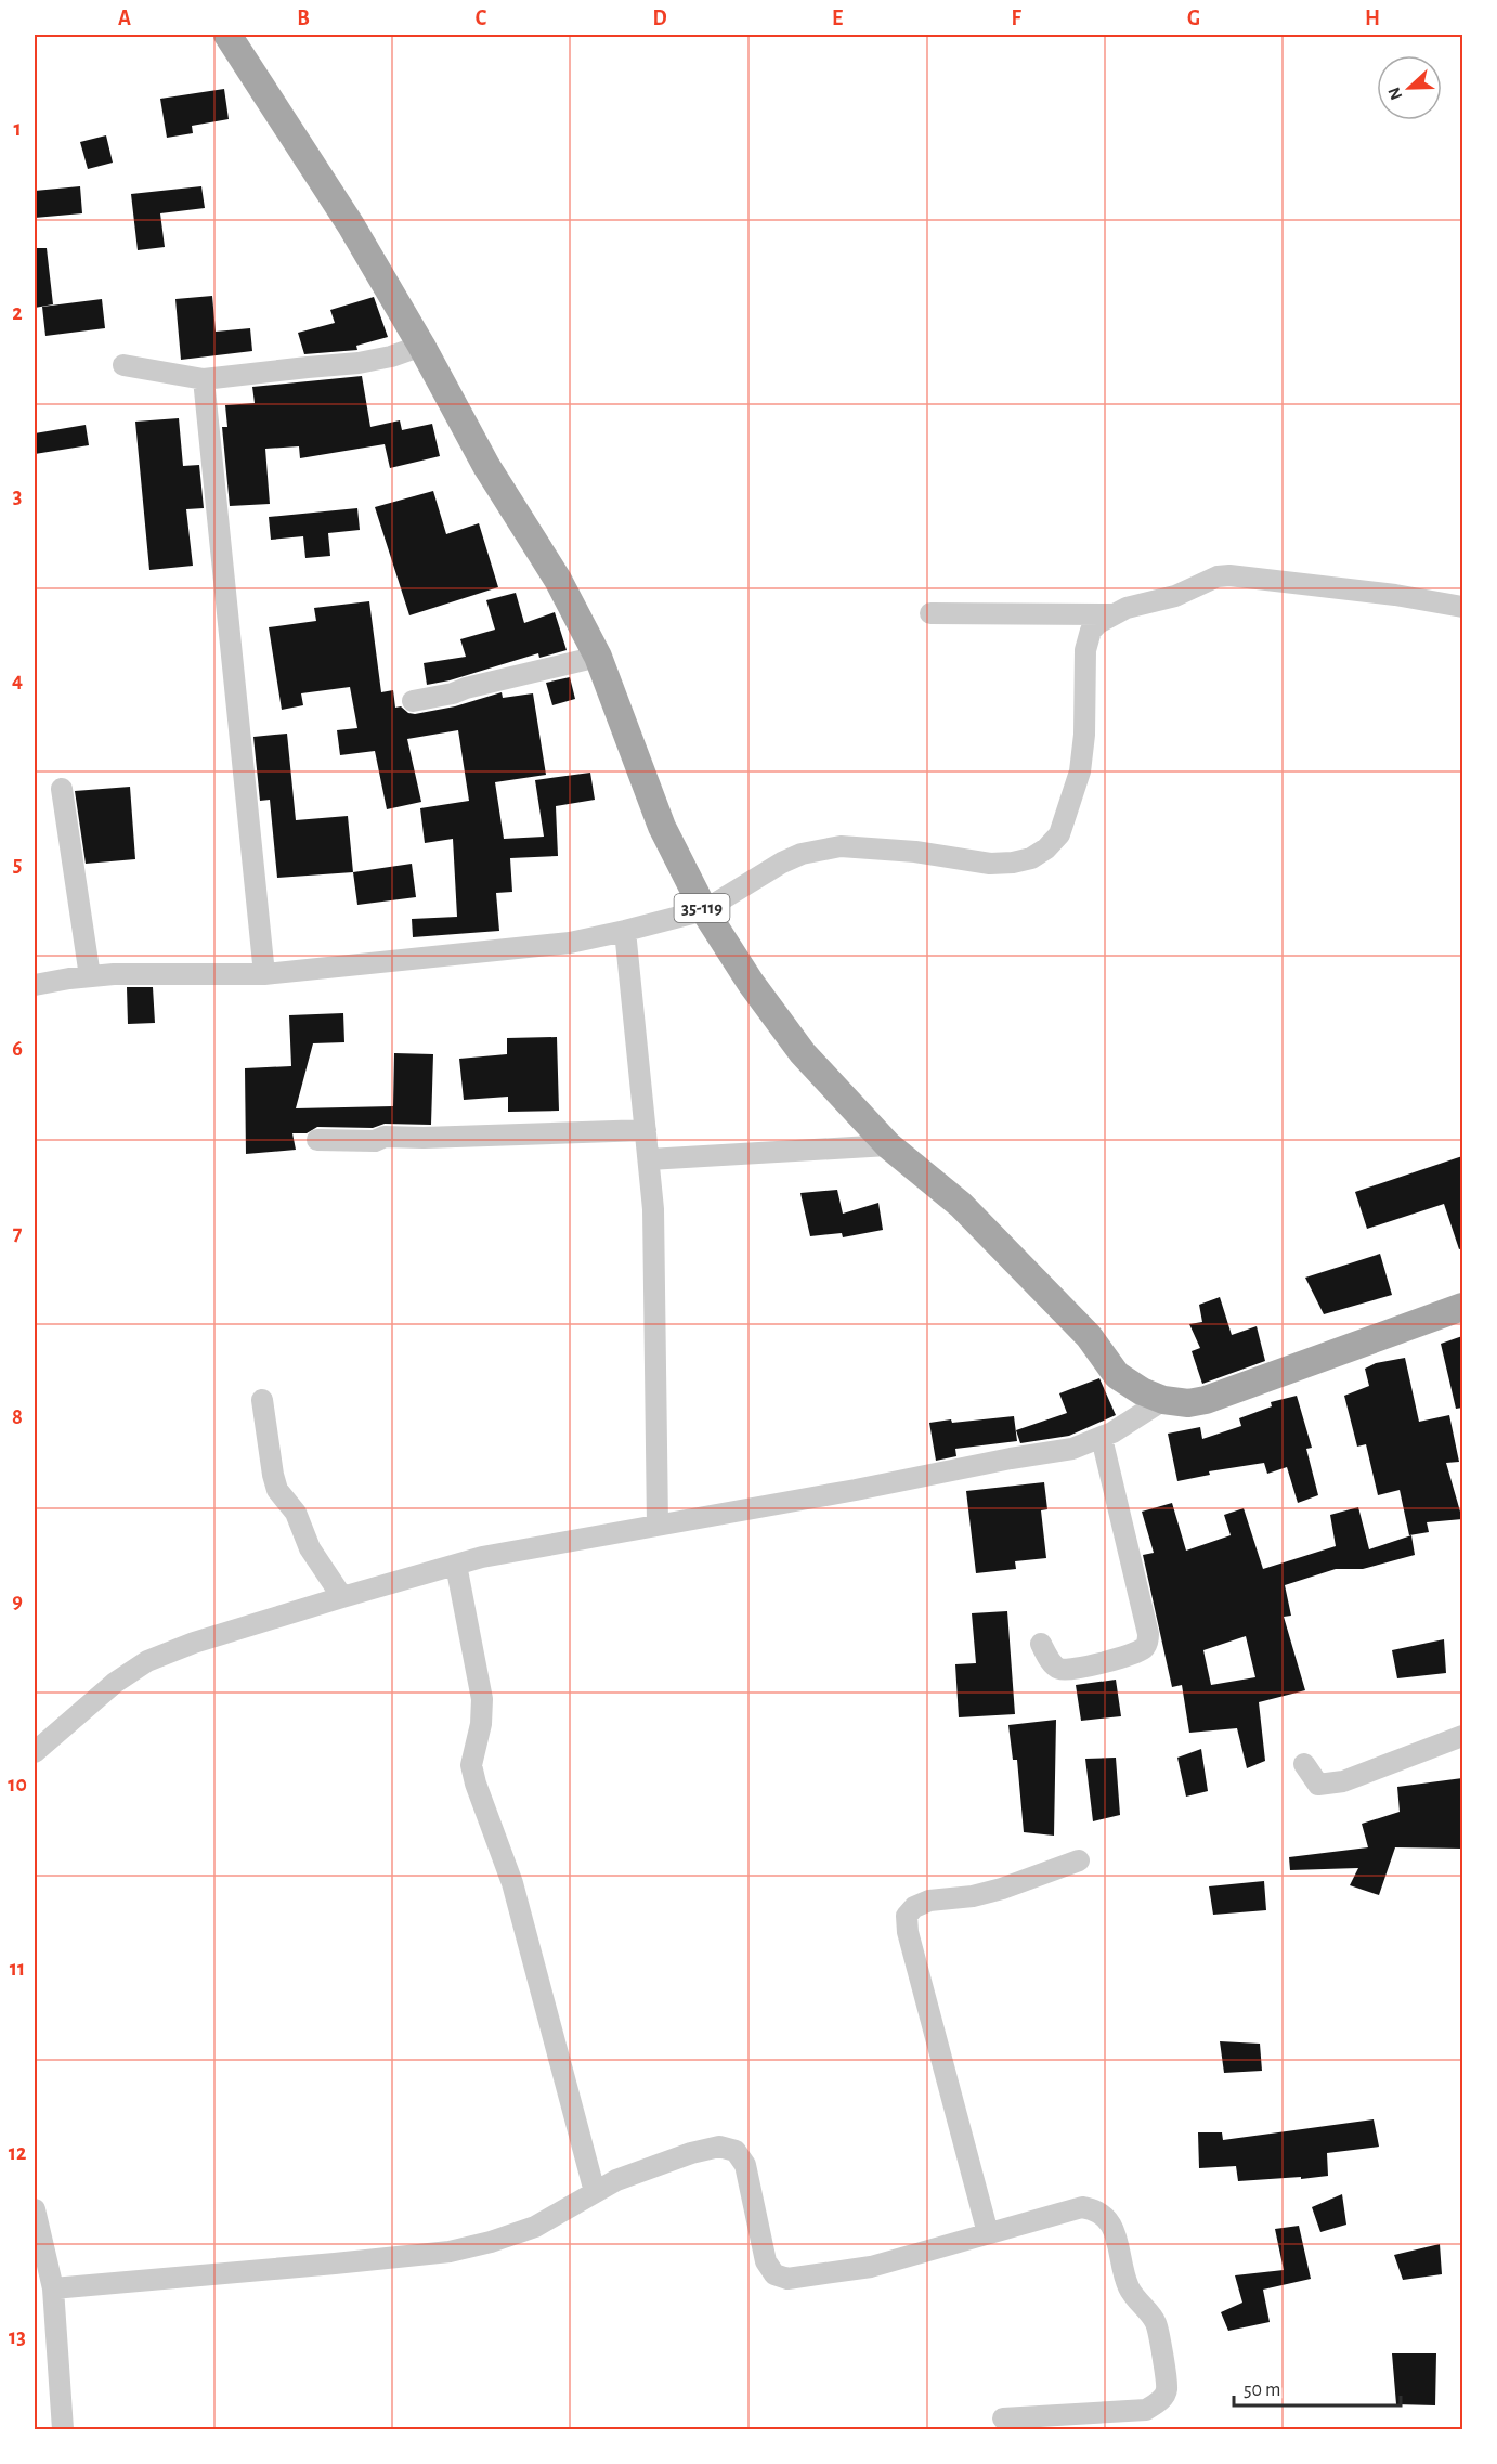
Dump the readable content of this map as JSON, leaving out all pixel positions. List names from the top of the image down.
{
  "streets": {
    "main road": ["35-119"]
  },
  "scale_bar": "50 m",
  "north": "left",
  "grid": {
    "columns": [
      "A",
      "B",
      "C",
      "D",
      "E",
      "F",
      "G",
      "H"
    ],
    "rows": [
      "1",
      "2",
      "3",
      "4",
      "5",
      "6",
      "7",
      "8",
      "9",
      "10",
      "11",
      "12",
      "13"
    ]
  }
}
